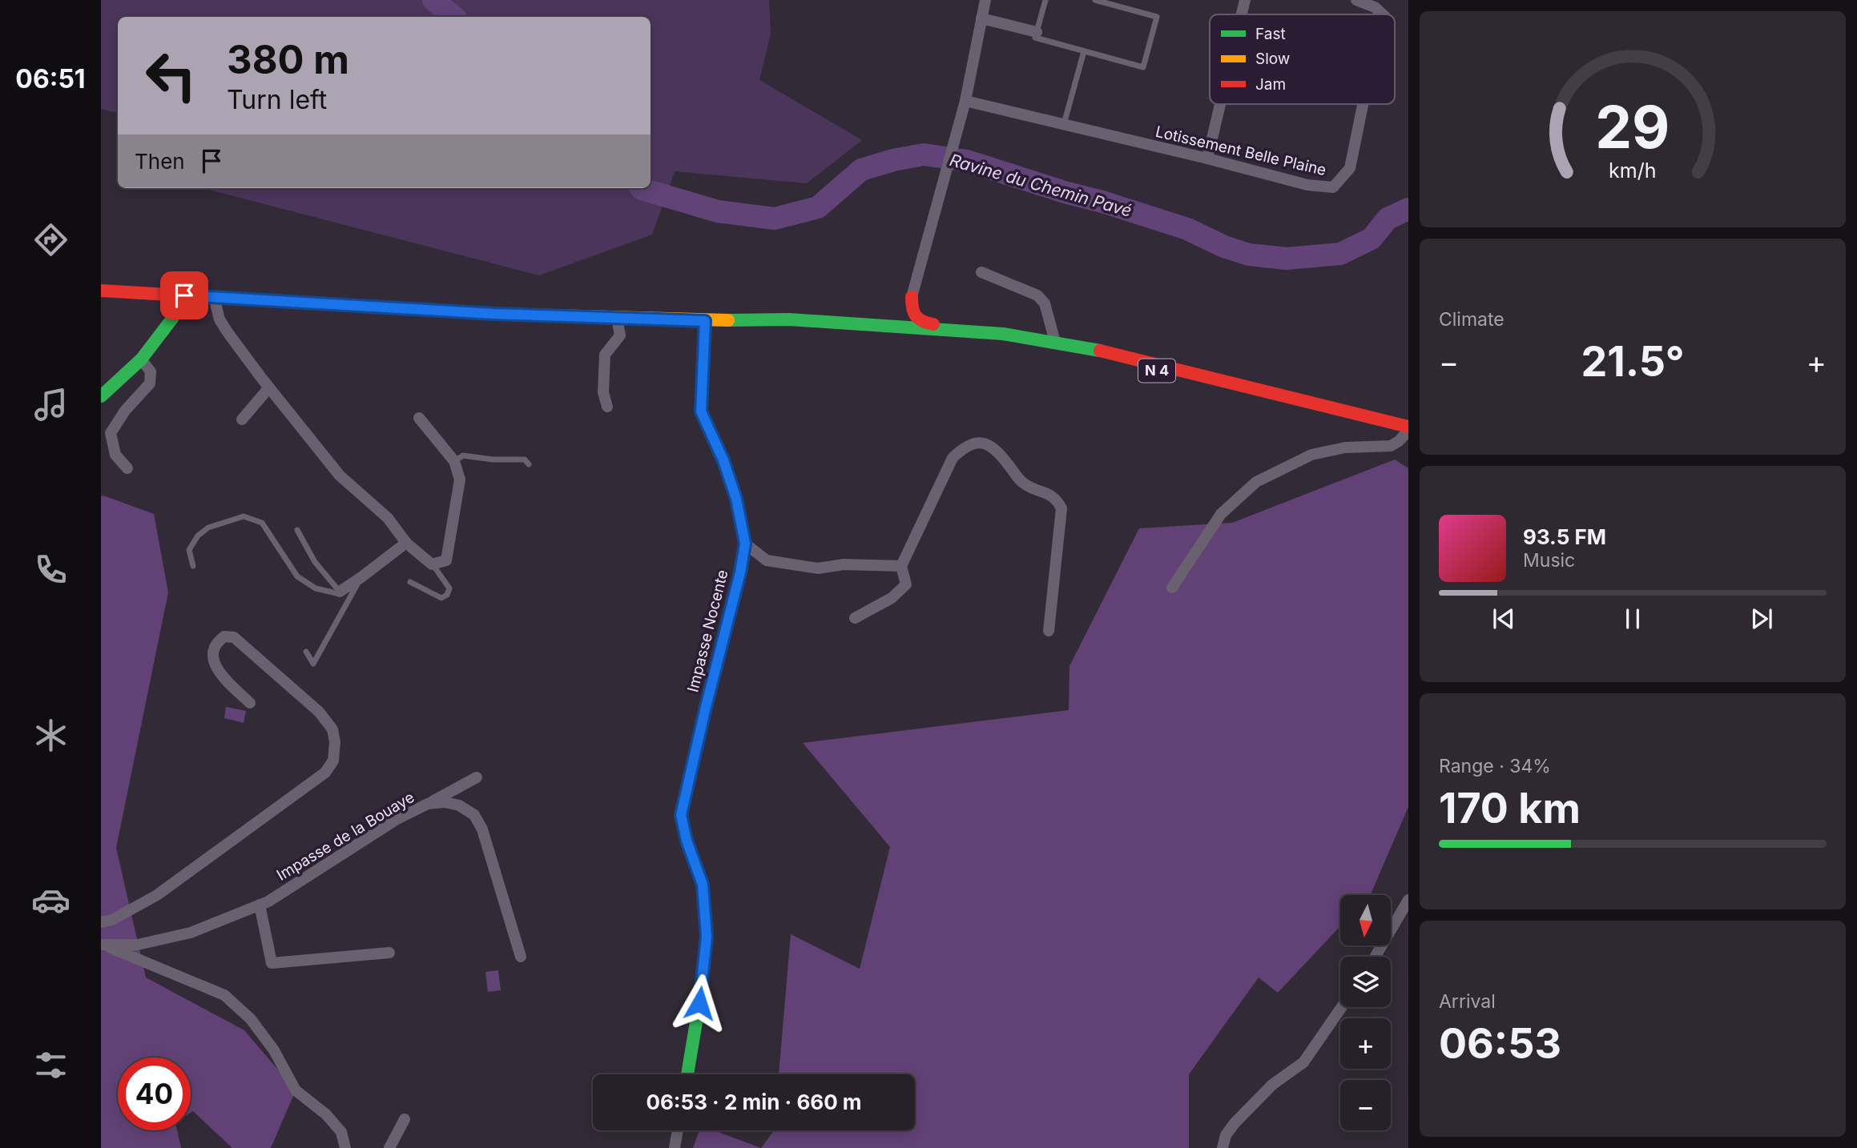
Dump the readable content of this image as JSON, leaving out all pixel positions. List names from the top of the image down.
{
  "streets": {
    "main road": ["N 4", "Impasse Nocente"],
    "street": ["Lotissement Belle Plaine", "Impasse de la Bouaye"]
  },
  "crossings": [
    ["N 4", "Impasse Nocente"]
  ],
  "water": ["Ravine du Chemin Pavé"],
  "legend": ["Fast", "Slow", "Jam"],
  "north": "bottom",
  "page": {
    "tabs": "06:51",
    "turn": ["380 m", "Turn left"],
    "then": "Then",
    "tile": [
      "Climate",
      ["Range · 34%", "170 km"],
      ["Arrival", "06:53"]
    ],
    "heat": ["−", "21.5°", "+"],
    "song": ["93.5 FM", "Music"],
    "map_buttons": ["+", "−"],
    "limit": "40",
    "trip": "06:53 · 2 min · 660 m",
    "gauge": ["29", "km/h"]
  }
}
